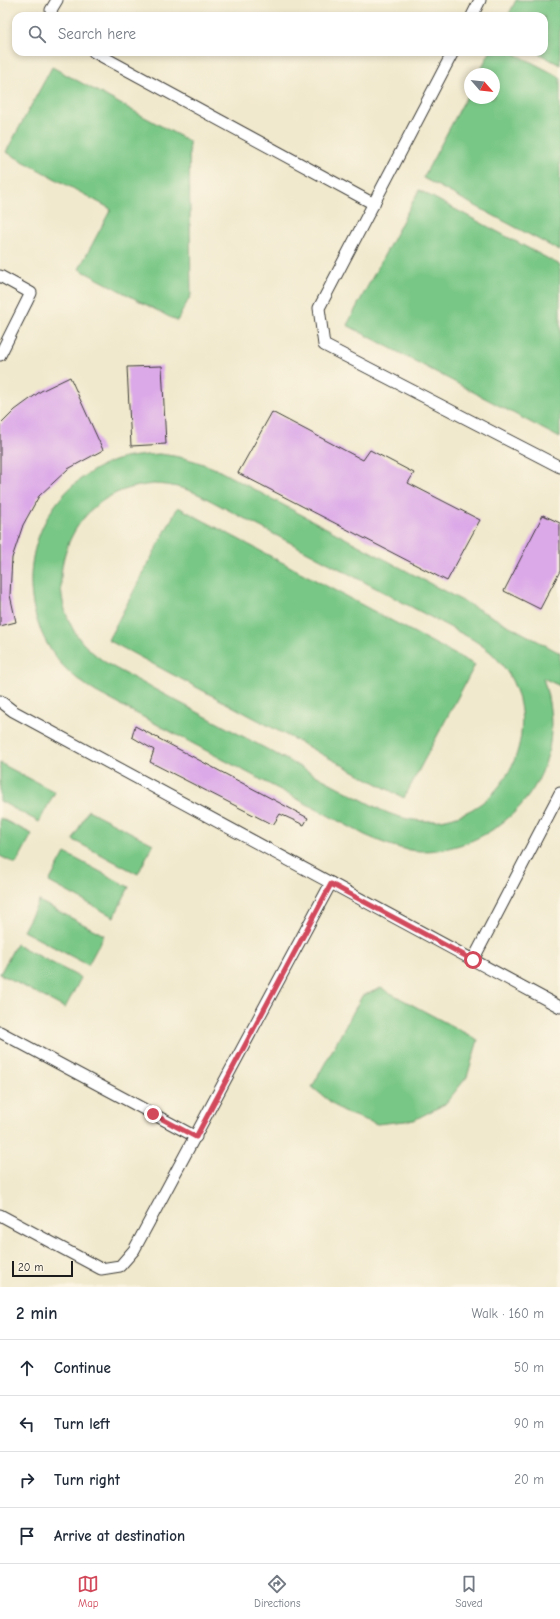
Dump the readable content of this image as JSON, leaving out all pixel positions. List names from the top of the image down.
{
  "scale_bar": "20 m",
  "north": "bottom right",
  "page": {
    "search": "Search here",
    "scale": "20 m",
    "heading": ["2 min", "Walk · 160 m"],
    "list": [
      ["Continue", "50 m"],
      ["Turn left", "90 m"],
      ["Turn right", "20 m"],
      "Arrive at destination"
    ],
    "nav": ["Map", "Directions", "Saved"]
  }
}
